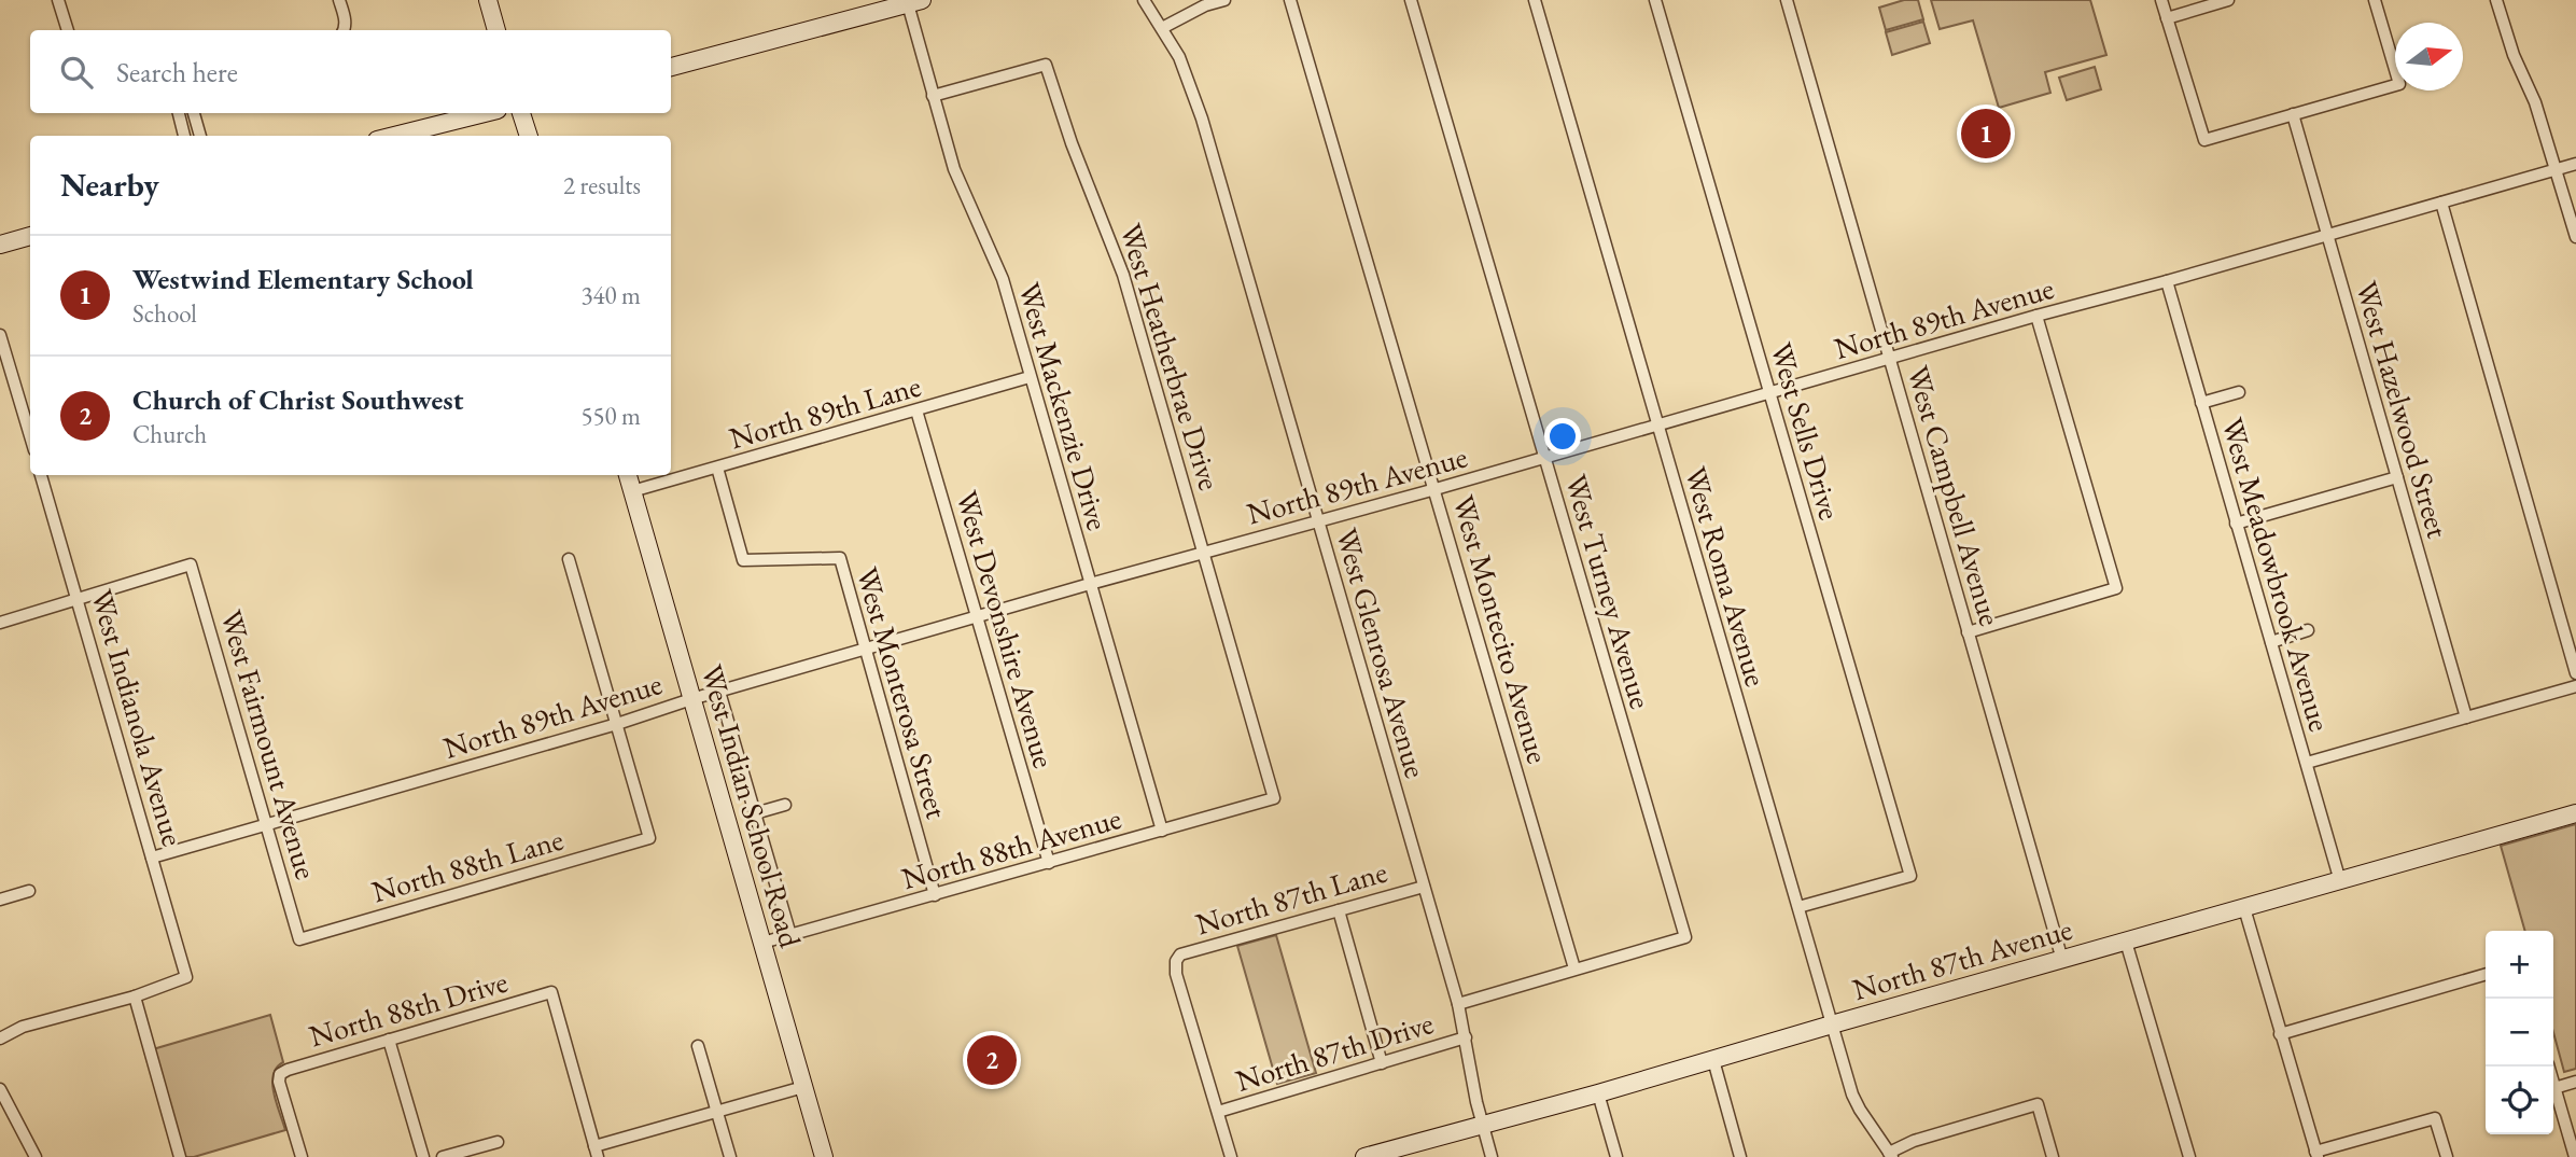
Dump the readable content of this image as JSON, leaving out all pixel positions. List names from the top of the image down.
{
  "streets": {
    "street": [
      "North 89th Avenue",
      "West Heatherbrae Drive",
      "West Mackenzie Drive",
      "West Hazelwood Street",
      "North 89th Lane",
      "West Sells Drive",
      "West Campbell Avenue",
      "West Meadowbrook Avenue",
      "West Roma Avenue",
      "West Turney Avenue",
      "West Devonshire Avenue",
      "West Montecito Avenue",
      "West Glenrosa Avenue",
      "West Monterosa Street",
      "West Indianola Avenue",
      "West Fairmount Avenue",
      "West Indian School Road",
      "North 88th Avenue",
      "North 88th Lane",
      "North 87th Lane",
      "North 87th Avenue",
      "North 88th Drive",
      "North 87th Drive"
    ]
  },
  "crossings": [
    ["North 89th Avenue", "West Heatherbrae Drive"],
    ["North 89th Avenue", "West Mackenzie Drive"],
    ["North 89th Avenue", "West Hazelwood Street"],
    ["North 89th Avenue", "West Sells Drive"],
    ["North 89th Avenue", "West Campbell Avenue"],
    ["North 89th Avenue", "West Meadowbrook Avenue"],
    ["North 89th Avenue", "West Roma Avenue"],
    ["North 89th Avenue", "West Turney Avenue"],
    ["North 89th Avenue", "West Devonshire Avenue"],
    ["North 89th Avenue", "West Montecito Avenue"],
    ["North 89th Avenue", "West Glenrosa Avenue"],
    ["North 89th Avenue", "West Monterosa Street"],
    ["North 89th Avenue", "West Indianola Avenue"],
    ["North 89th Avenue", "West Fairmount Avenue"],
    ["North 89th Avenue", "West Indian School Road"],
    ["North 89th Avenue", "North 88th Lane"],
    ["West Heatherbrae Drive", "West Mackenzie Drive"],
    ["West Heatherbrae Drive", "North 88th Avenue"],
    ["West Mackenzie Drive", "North 89th Lane"],
    ["West Mackenzie Drive", "North 88th Avenue"],
    ["North 89th Lane", "West Devonshire Avenue"],
    ["North 89th Lane", "West Monterosa Street"],
    ["North 89th Lane", "West Indian School Road"],
    ["West Sells Drive", "West Roma Avenue"],
    ["West Campbell Avenue", "North 87th Avenue"],
    ["West Meadowbrook Avenue", "North 87th Avenue"],
    ["West Roma Avenue", "North 87th Avenue"],
    ["West Turney Avenue", "North 87th Drive"],
    ["West Devonshire Avenue", "North 88th Avenue"],
    ["West Montecito Avenue", "North 87th Drive"],
    ["West Glenrosa Avenue", "North 87th Lane"],
    ["West Glenrosa Avenue", "North 87th Avenue"],
    ["West Glenrosa Avenue", "North 87th Drive"],
    ["West Monterosa Street", "North 88th Avenue"],
    ["West Indianola Avenue", "West Fairmount Avenue"],
    ["West Fairmount Avenue", "North 88th Lane"],
    ["West Indian School Road", "North 88th Avenue"],
    ["North 87th Lane", "North 87th Drive"]
  ],
  "north": "right",
  "page": {
    "search": "Search here",
    "pins": ["1", "2"],
    "heading": ["Nearby", "2 results"],
    "list": [
      {
        "mark": "1",
        "name": "Westwind Elementary School",
        "note": "School",
        "value": "340 m"
      },
      {
        "mark": "2",
        "name": "Church of Christ Southwest",
        "note": "Church",
        "value": "550 m"
      }
    ],
    "map_buttons": ["+", "−"]
  }
}
